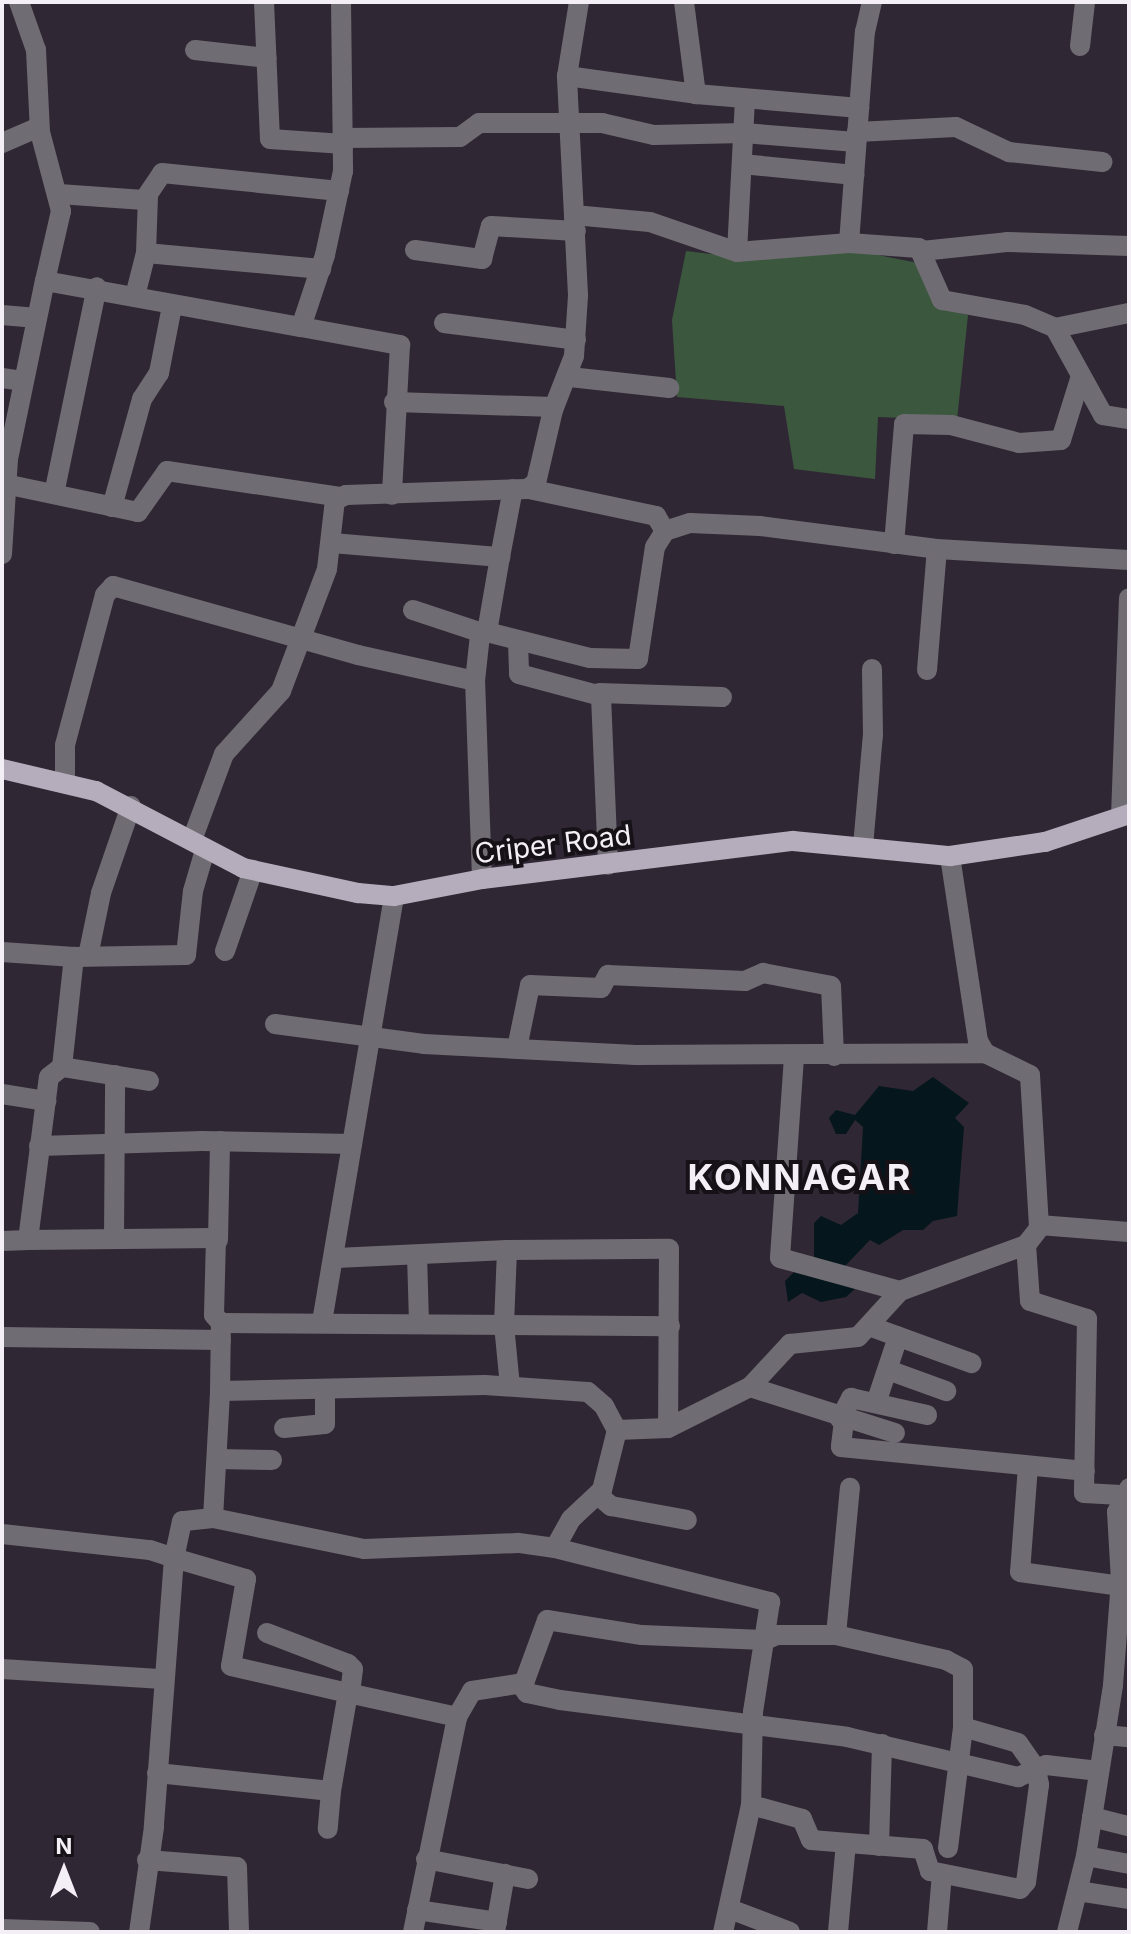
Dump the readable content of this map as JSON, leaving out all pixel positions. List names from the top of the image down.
{
  "streets": {
    "main road": ["Criper Road"]
  },
  "districts": ["KONNAGAR"],
  "north": "top"
}
